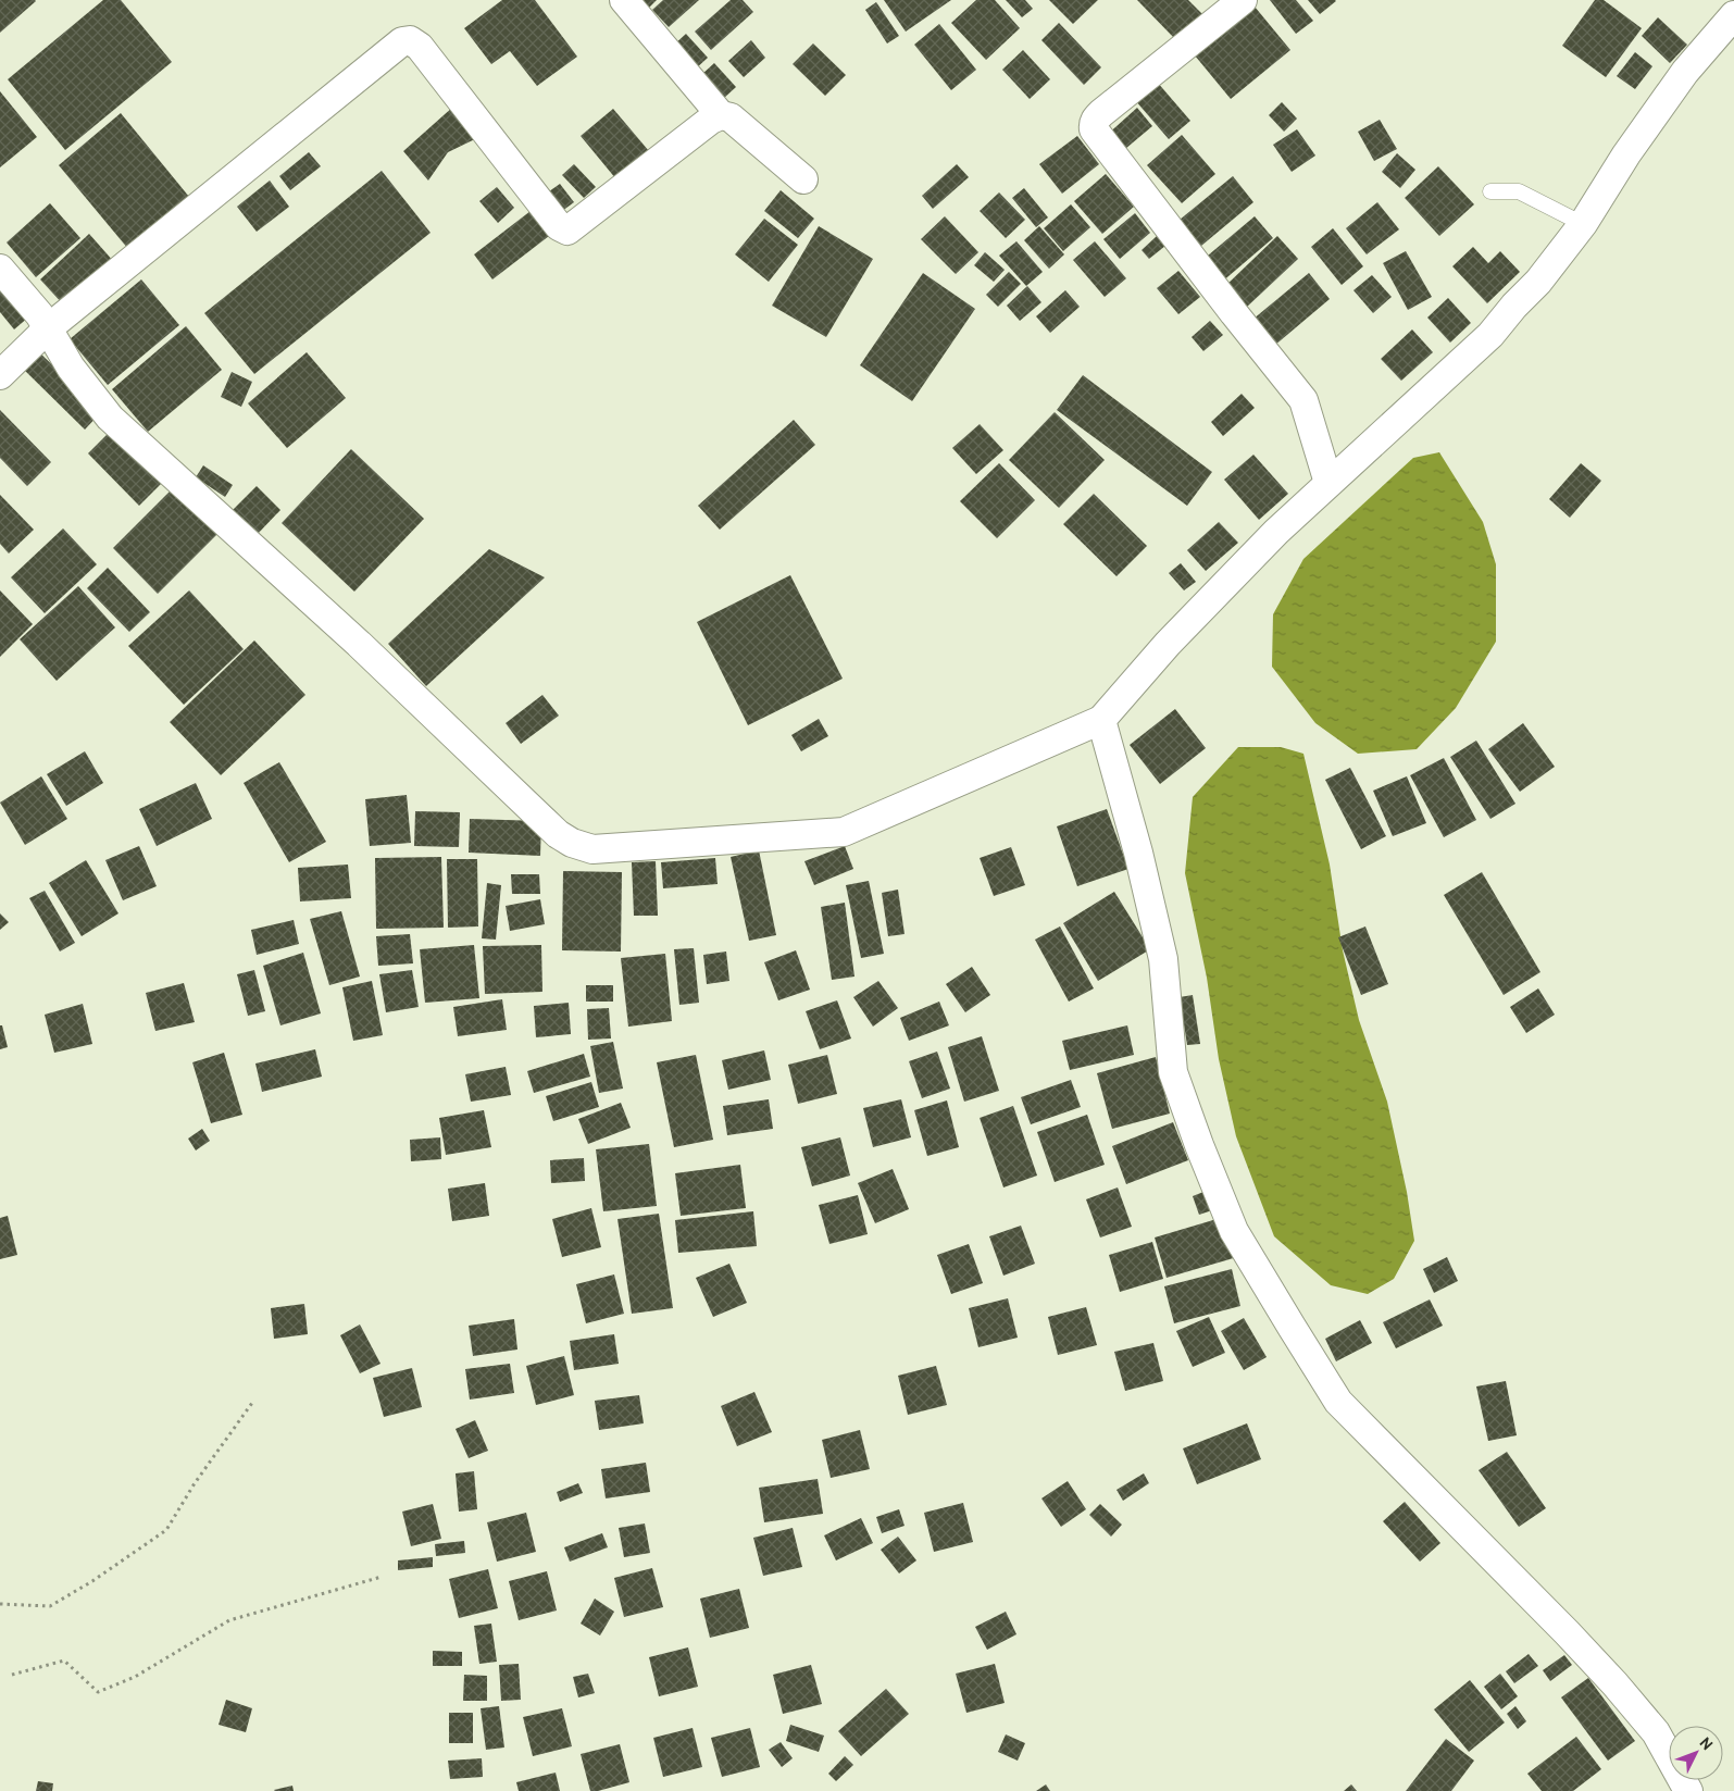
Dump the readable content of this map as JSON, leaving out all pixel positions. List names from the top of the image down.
{
  "north": "top right"
}
